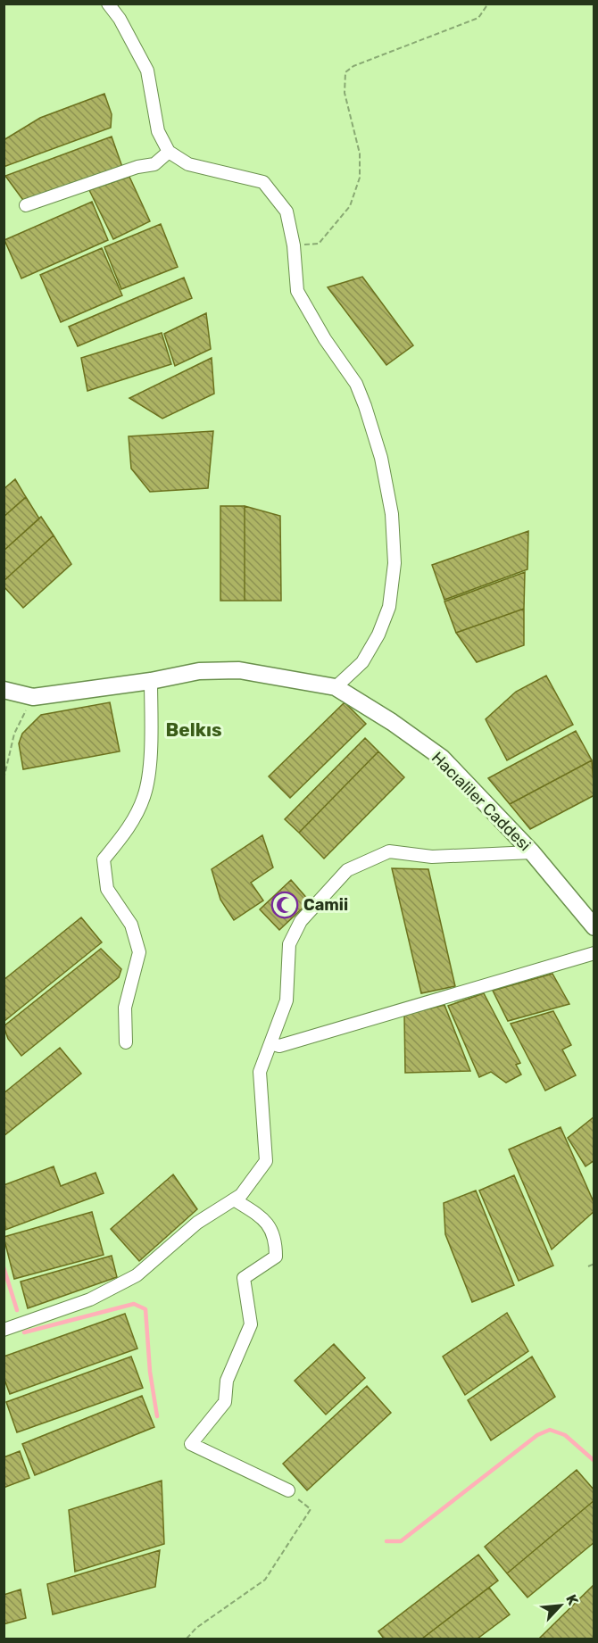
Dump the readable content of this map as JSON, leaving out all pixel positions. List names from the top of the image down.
{
  "streets": {
    "street": ["Hacıaliler Caddesi"]
  },
  "districts": ["Belkıs"],
  "places": {
    "mosque": ["Camii"]
  },
  "north": "top right"
}
